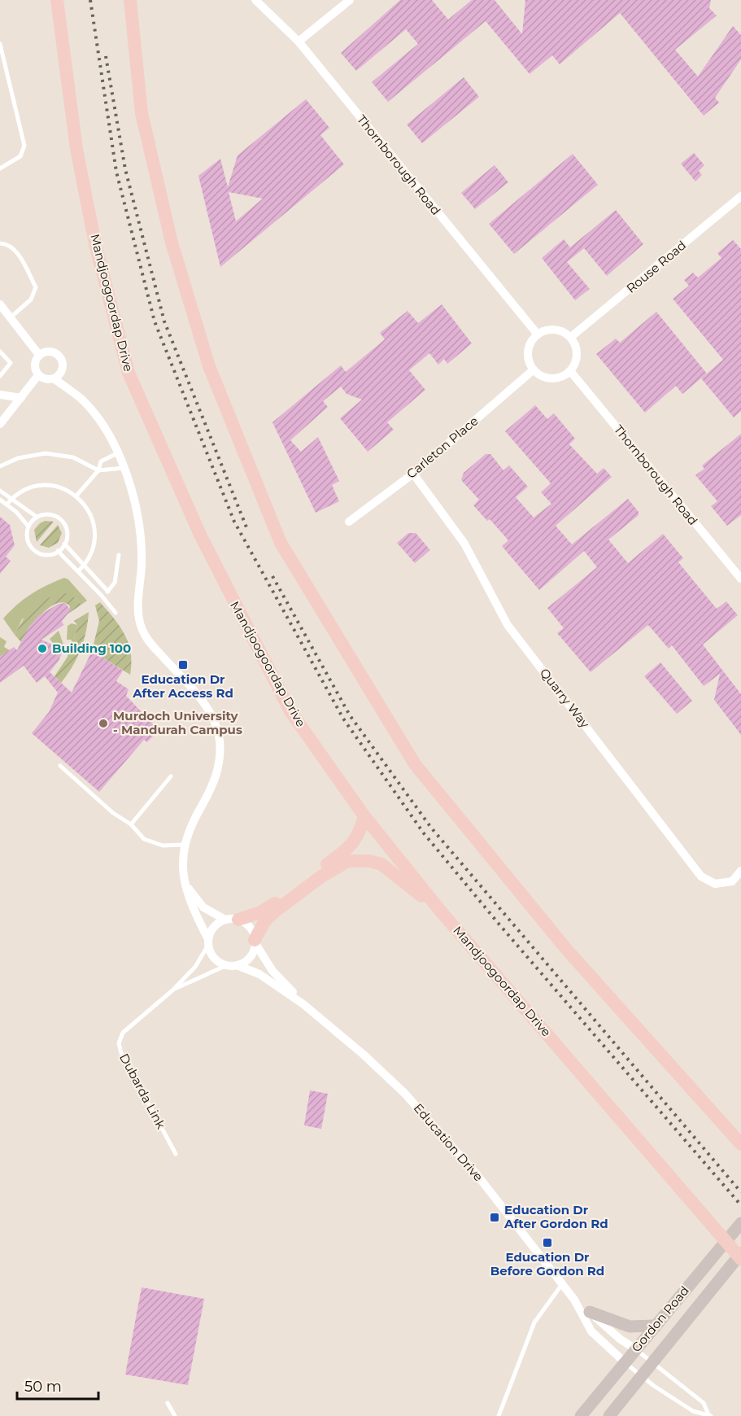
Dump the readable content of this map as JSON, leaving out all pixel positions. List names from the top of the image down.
{
  "streets": {
    "highway": ["Mandjoogoordap Drive"],
    "main road": ["Gordon Road"],
    "street": [
      "Thornborough Road",
      "Rouse Road",
      "Carleton Place",
      "Quarry Way",
      "Education Drive"
    ],
    "lane": ["Dubarda Link"]
  },
  "crossings": [
    ["Thornborough Road", "Rouse Road"],
    ["Thornborough Road", "Carleton Place"],
    ["Rouse Road", "Carleton Place"],
    ["Carleton Place", "Quarry Way"],
    ["Dubarda Link", "Education Drive"],
    ["Education Drive", "Gordon Road"]
  ],
  "places": {
    "other": ["Building 100", "Murdoch University - Mandurah Campus"],
    "transit": ["Education Dr After Access Rd", "Education Dr After Gordon Rd", "Education Dr Before Gordon Rd"]
  },
  "scale_bar": "50 m"
}
